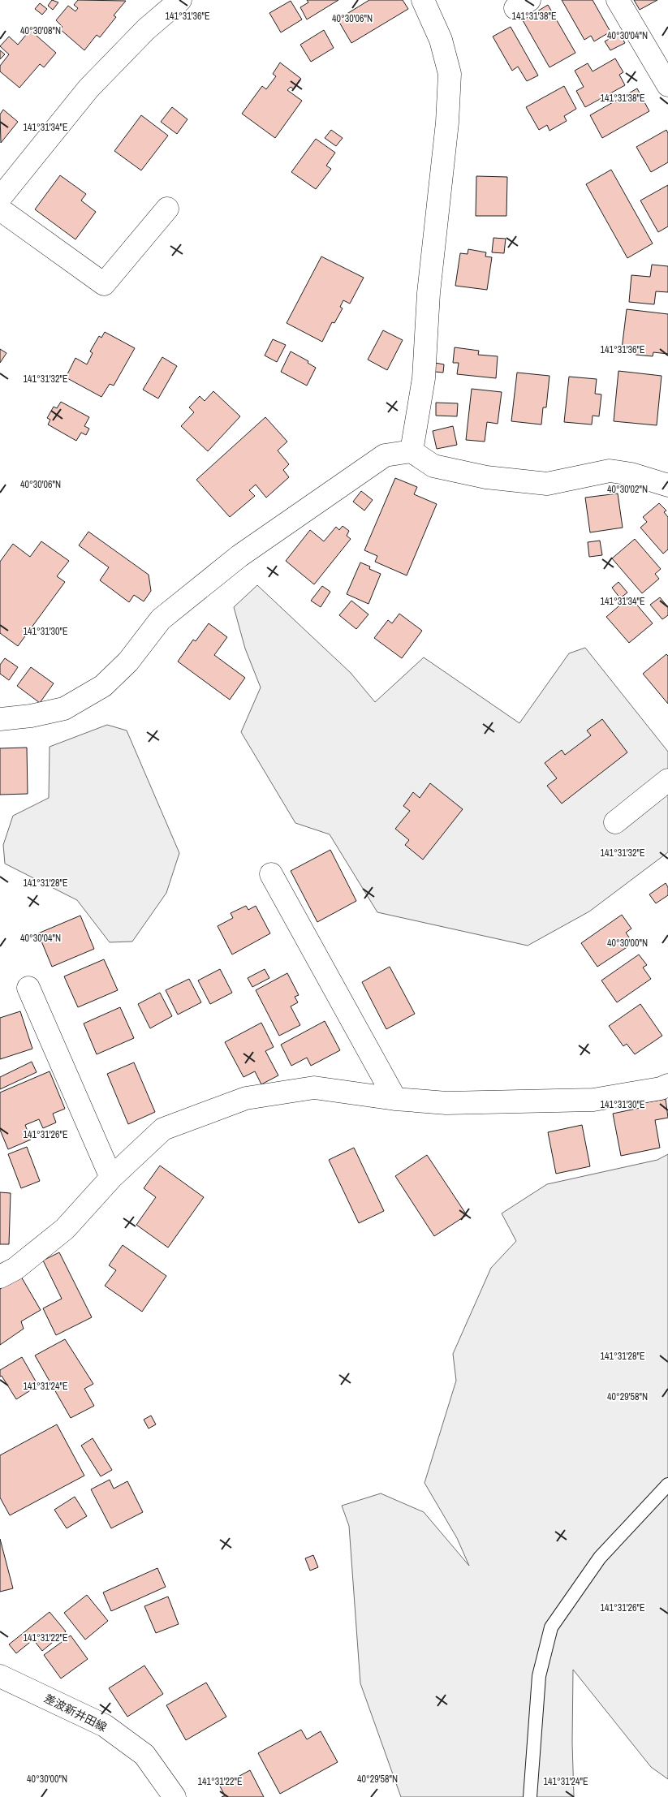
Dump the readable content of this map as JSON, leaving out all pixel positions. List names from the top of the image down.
{
  "streets": {
    "street": ["差波新井田線"]
  },
  "coordinates": [
    "141°31'38\"E",
    "141°31'36\"E",
    "40°30'06\"N",
    "40°30'08\"N",
    "40°30'04\"N",
    "141°31'34\"E",
    "141°31'32\"E",
    "40°30'02\"N",
    "141°31'30\"E",
    "141°31'28\"E",
    "40°30'00\"N",
    "141°31'26\"E",
    "141°31'24\"E",
    "40°29'58\"N",
    "141°31'22\"E"
  ]
}
